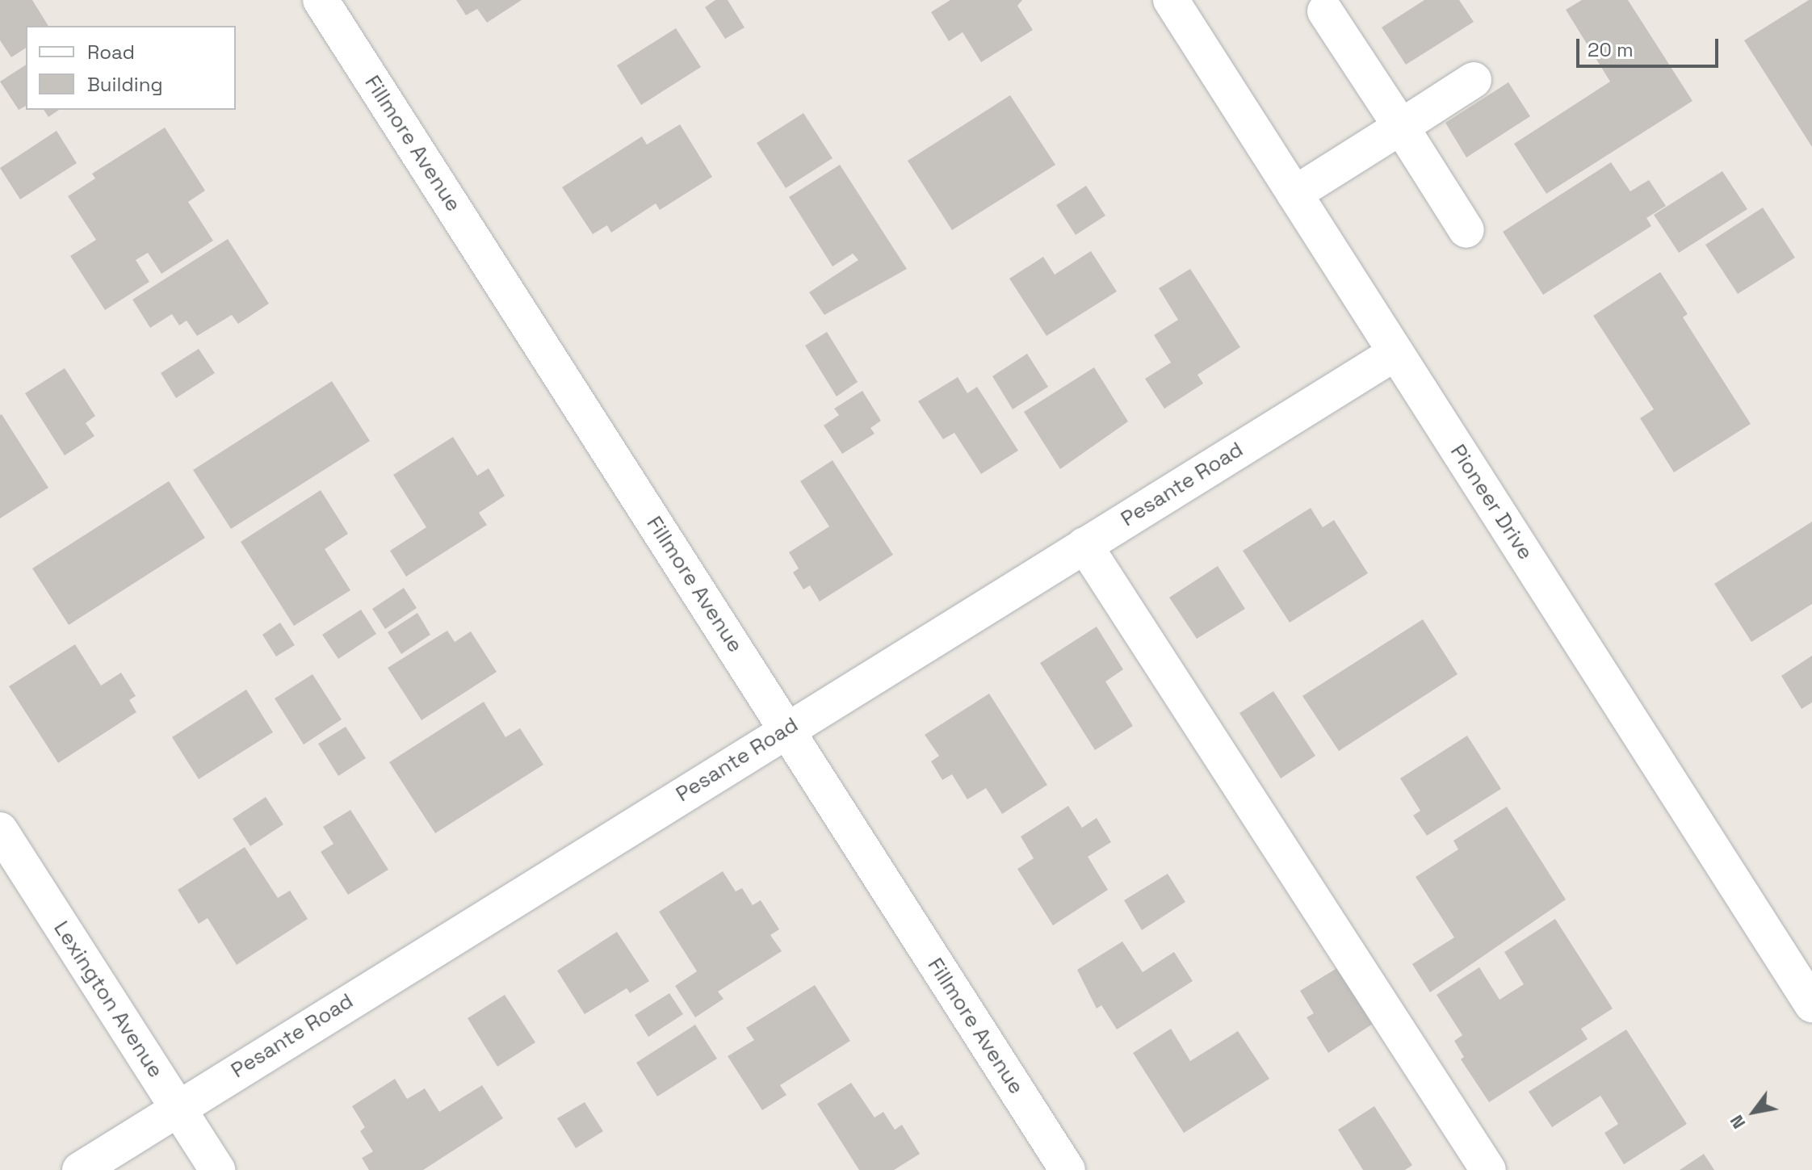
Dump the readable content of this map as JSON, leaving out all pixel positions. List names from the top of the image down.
{
  "streets": {
    "street": [
      "Fillmore Avenue",
      "Pesante Road",
      "Pioneer Drive",
      "Lexington Avenue"
    ]
  },
  "crossings": [
    ["Fillmore Avenue", "Pesante Road"],
    ["Pesante Road", "Pioneer Drive"],
    ["Pesante Road", "Lexington Avenue"]
  ],
  "legend": ["Road", "Building"],
  "scale_bar": "20 m",
  "north": "bottom left"
}
